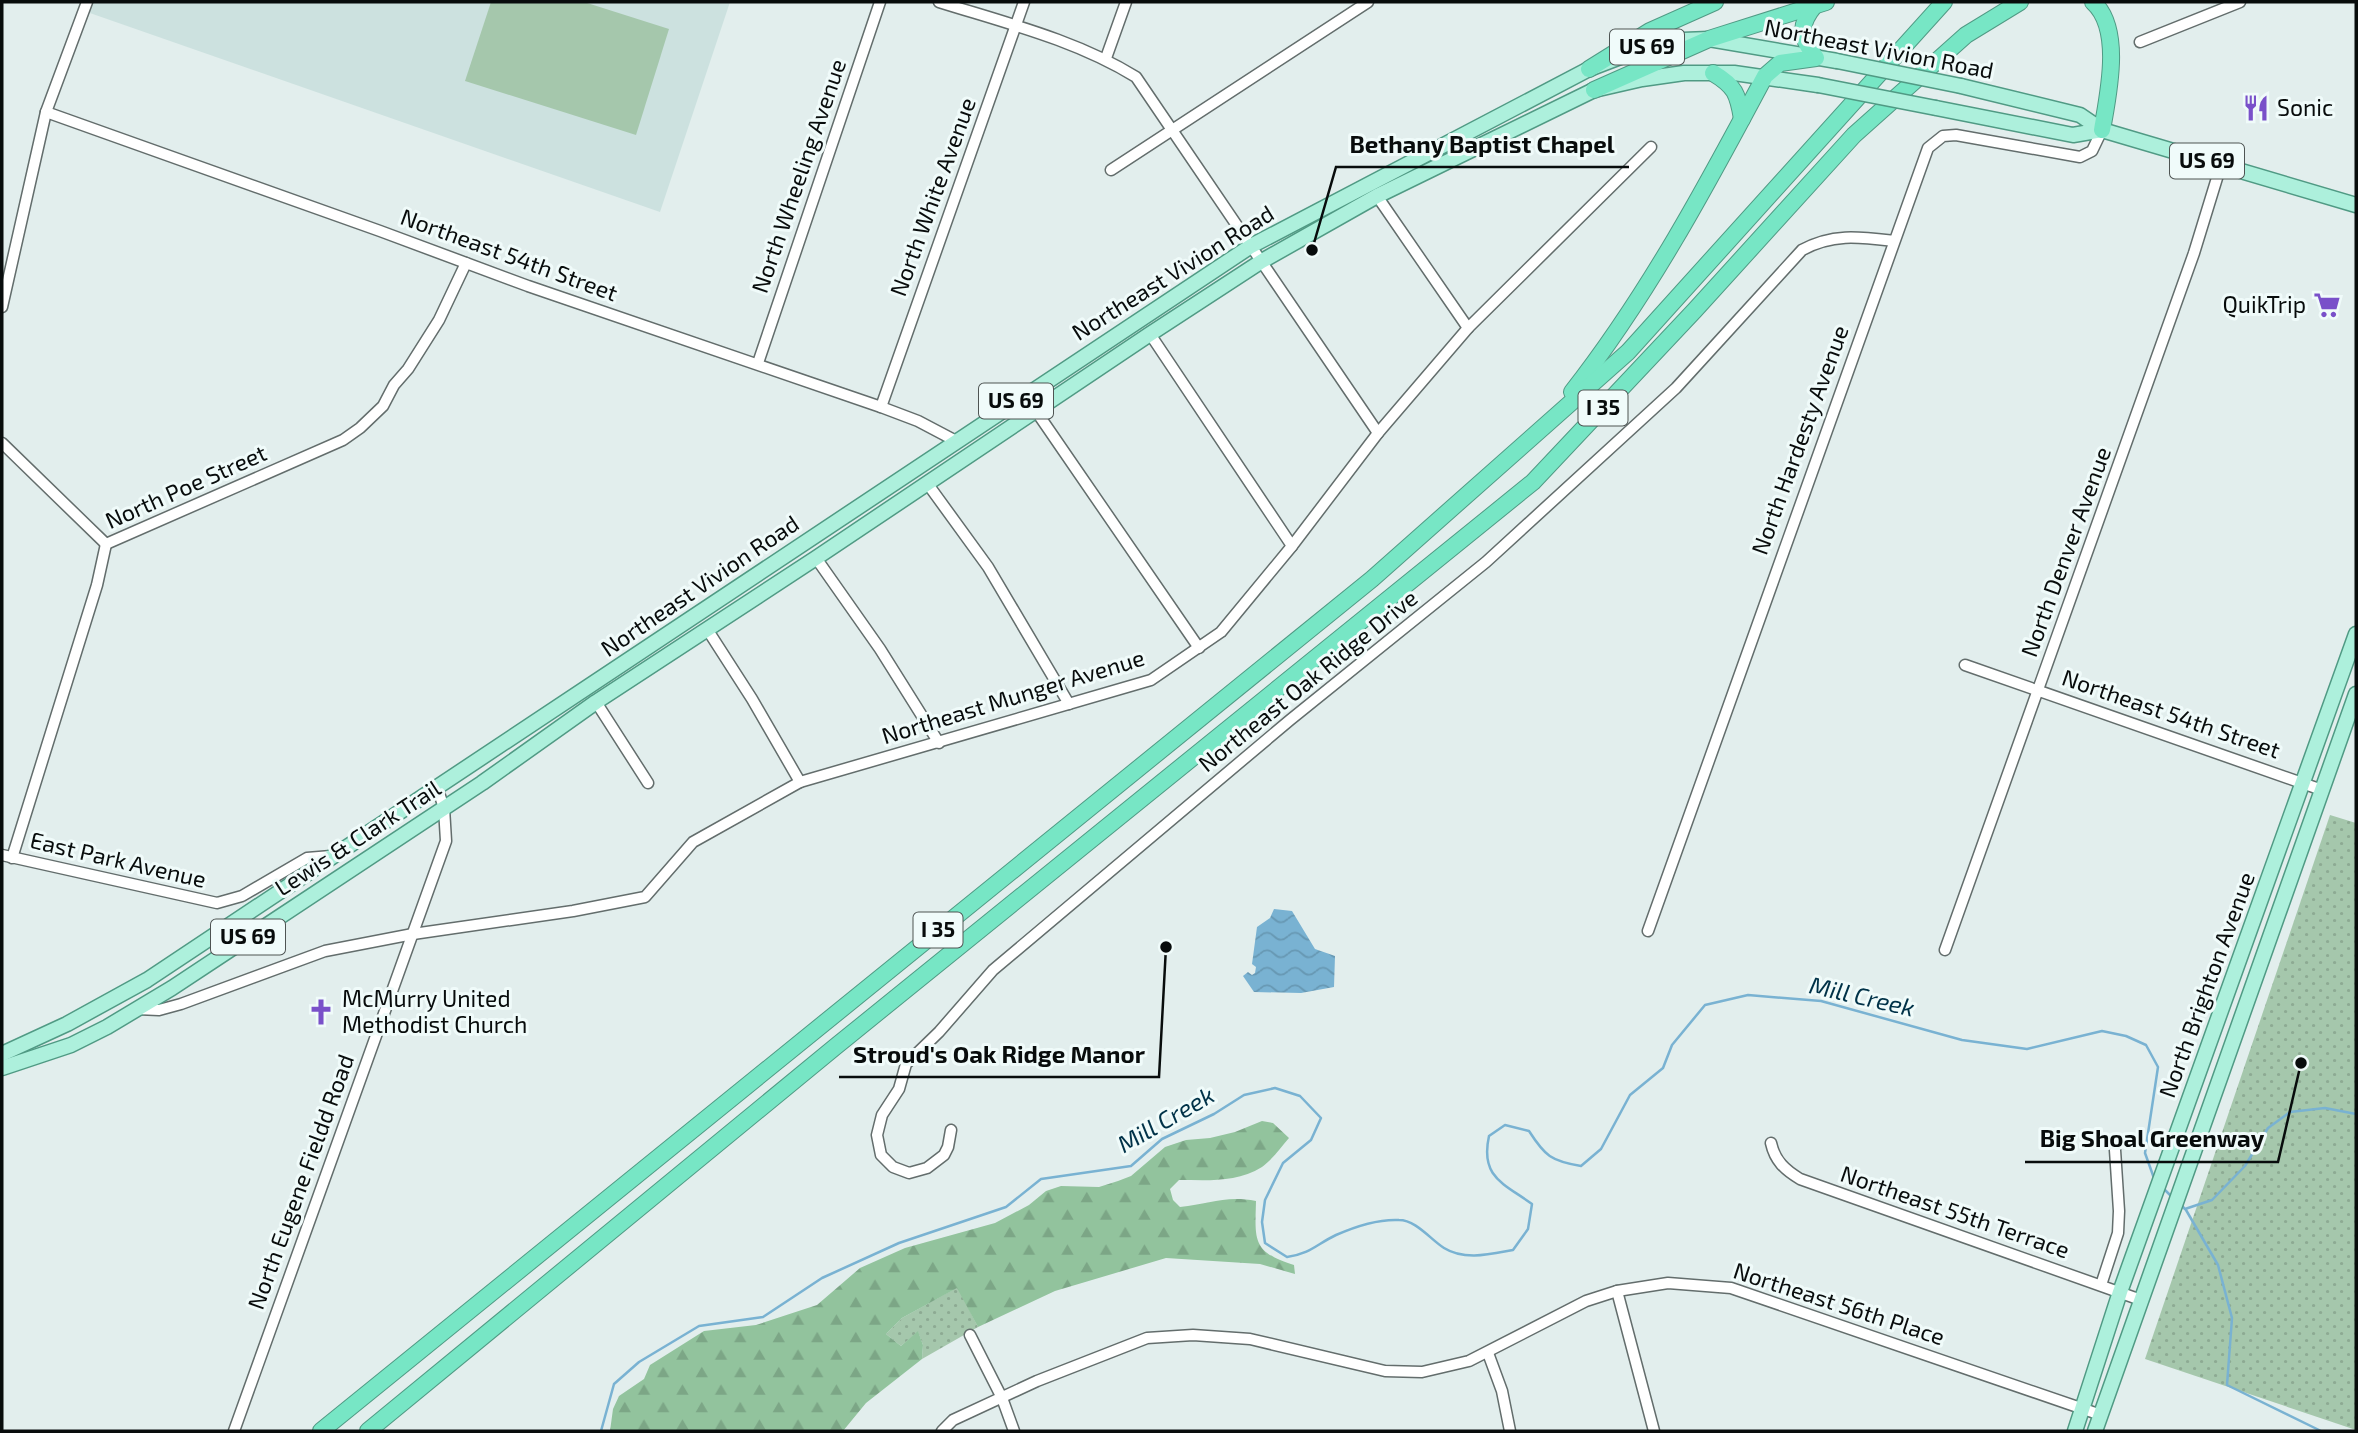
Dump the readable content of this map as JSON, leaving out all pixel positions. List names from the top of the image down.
{
  "streets": {
    "highway": ["I 35"],
    "main road": [
      "US 69",
      "Northeast Vivion Road",
      "Lewis & Clark Trail",
      "North Brighton Avenue"
    ],
    "street": [
      "North Wheeling Avenue",
      "North White Avenue",
      "Northeast 54th Street",
      "North Hardesty Avenue",
      "North Poe Street",
      "North Denver Avenue",
      "Northeast Oak Ridge Drive",
      "Northeast Munger Avenue",
      "East Park Avenue",
      "North Eugene Fieldd Road",
      "Northeast 55th Terrace",
      "Northeast 56th Place"
    ]
  },
  "crossings": [
    ["Northeast Vivion Road", "Northeast 54th Street"],
    ["Northeast Vivion Road", "North Hardesty Avenue"],
    ["Northeast Vivion Road", "North Denver Avenue"],
    ["Northeast Vivion Road", "Lewis & Clark Trail"],
    ["North Wheeling Avenue", "Northeast 54th Street"],
    ["North White Avenue", "Northeast 54th Street"],
    ["Northeast 54th Street", "North Poe Street"],
    ["Northeast 54th Street", "North Denver Avenue"],
    ["Northeast 54th Street", "North Brighton Avenue"],
    ["North Hardesty Avenue", "Northeast Oak Ridge Drive"],
    ["North Poe Street", "East Park Avenue"],
    ["Northeast Munger Avenue", "Lewis & Clark Trail"],
    ["Northeast Munger Avenue", "North Eugene Fieldd Road"],
    ["Lewis & Clark Trail", "East Park Avenue"],
    ["Lewis & Clark Trail", "North Eugene Fieldd Road"],
    ["North Brighton Avenue", "Northeast 55th Terrace"],
    ["North Brighton Avenue", "Northeast 56th Place"]
  ],
  "water": ["Mill Creek"],
  "places": {
    "restaurant": ["Sonic"],
    "other": ["Bethany Baptist Chapel", "Stroud's Oak Ridge Manor", "Big Shoal Greenway"],
    "supermarket": ["QuikTrip"],
    "church": ["McMurry United Methodist Church"]
  }
}
